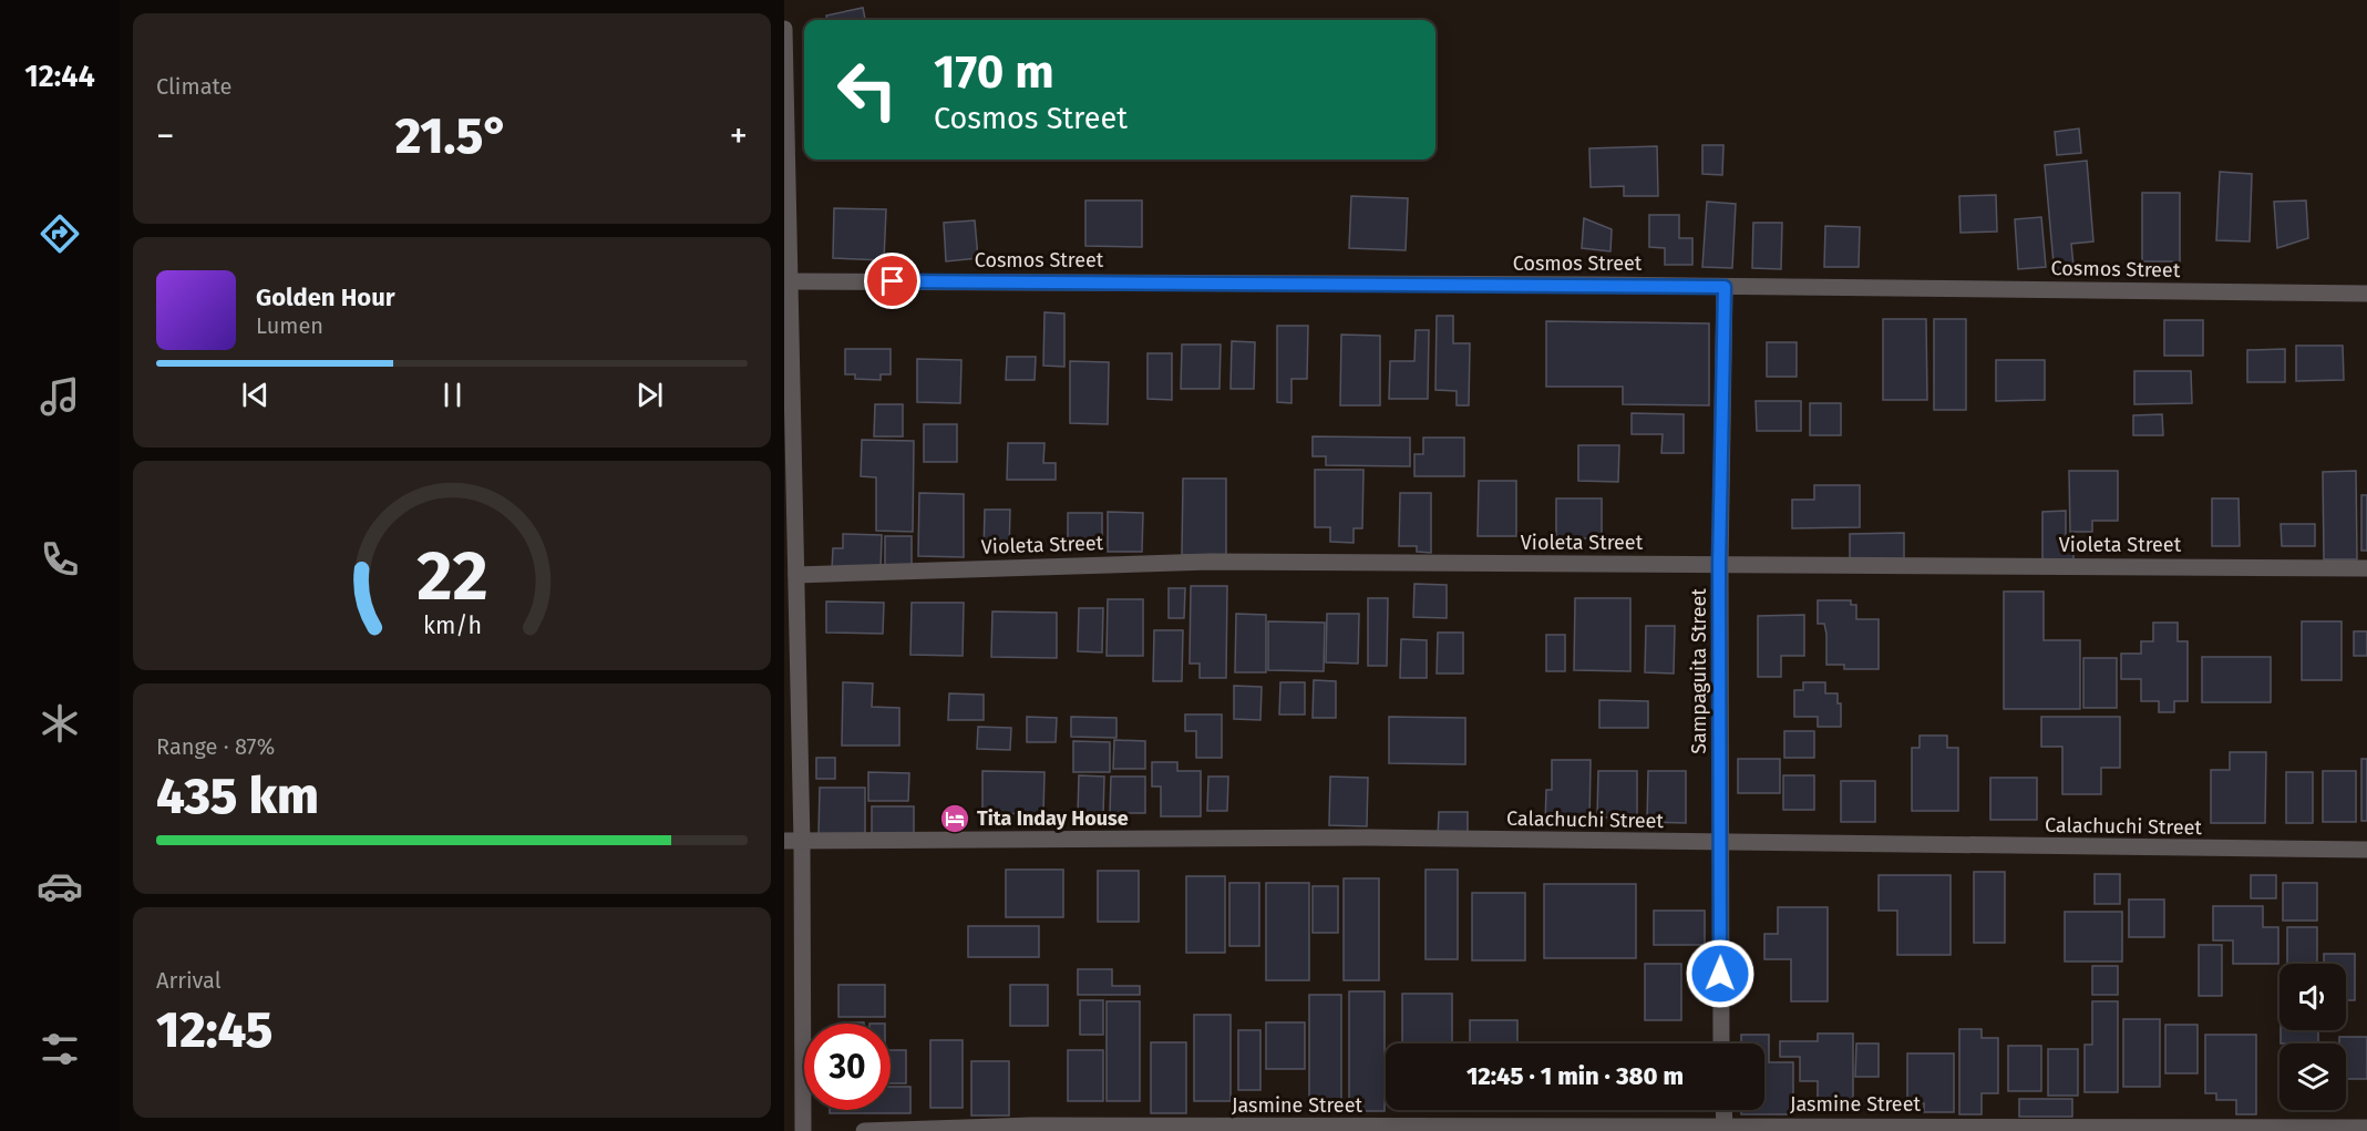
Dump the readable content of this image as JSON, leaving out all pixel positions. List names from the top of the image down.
{
  "streets": {
    "street": [
      "Cosmos Street",
      "Violeta Street",
      "Sampaguita Street",
      "Calachuchi Street",
      "Jasmine Street"
    ]
  },
  "crossings": [
    ["Cosmos Street", "Sampaguita Street"],
    ["Violeta Street", "Sampaguita Street"],
    ["Sampaguita Street", "Calachuchi Street"]
  ],
  "places": {
    "hotel": ["Tita Inday House"]
  },
  "page": {
    "tabs": "12:44",
    "tile": [
      "Climate",
      ["Range · 87%", "435 km"],
      ["Arrival", "12:45"]
    ],
    "turn": ["170 m", "Cosmos Street"],
    "heat": ["−", "21.5°", "+"],
    "song": ["Golden Hour", "Lumen"],
    "limit": "30",
    "trip": "12:45 · 1 min · 380 m",
    "gauge": ["22", "km/h"]
  }
}
